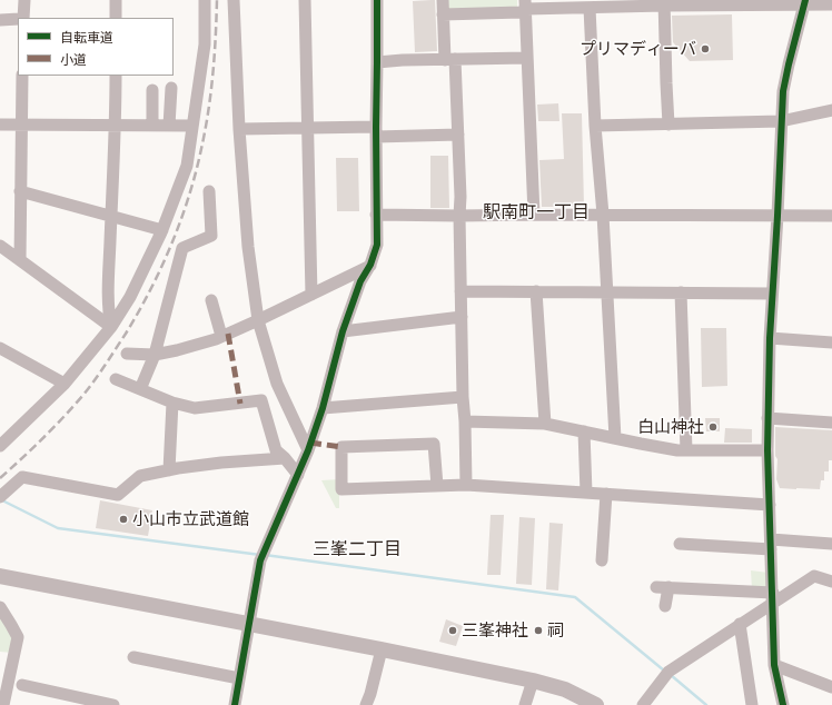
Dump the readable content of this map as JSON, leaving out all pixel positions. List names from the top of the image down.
{
  "districts": ["駅南町一丁目", "三峯二丁目"],
  "places": [
    "プリマディーバ",
    "白山神社",
    "小山市立武道館",
    "三峯神社",
    "祠"
  ],
  "legend": ["自転車道", "小道"]
}
